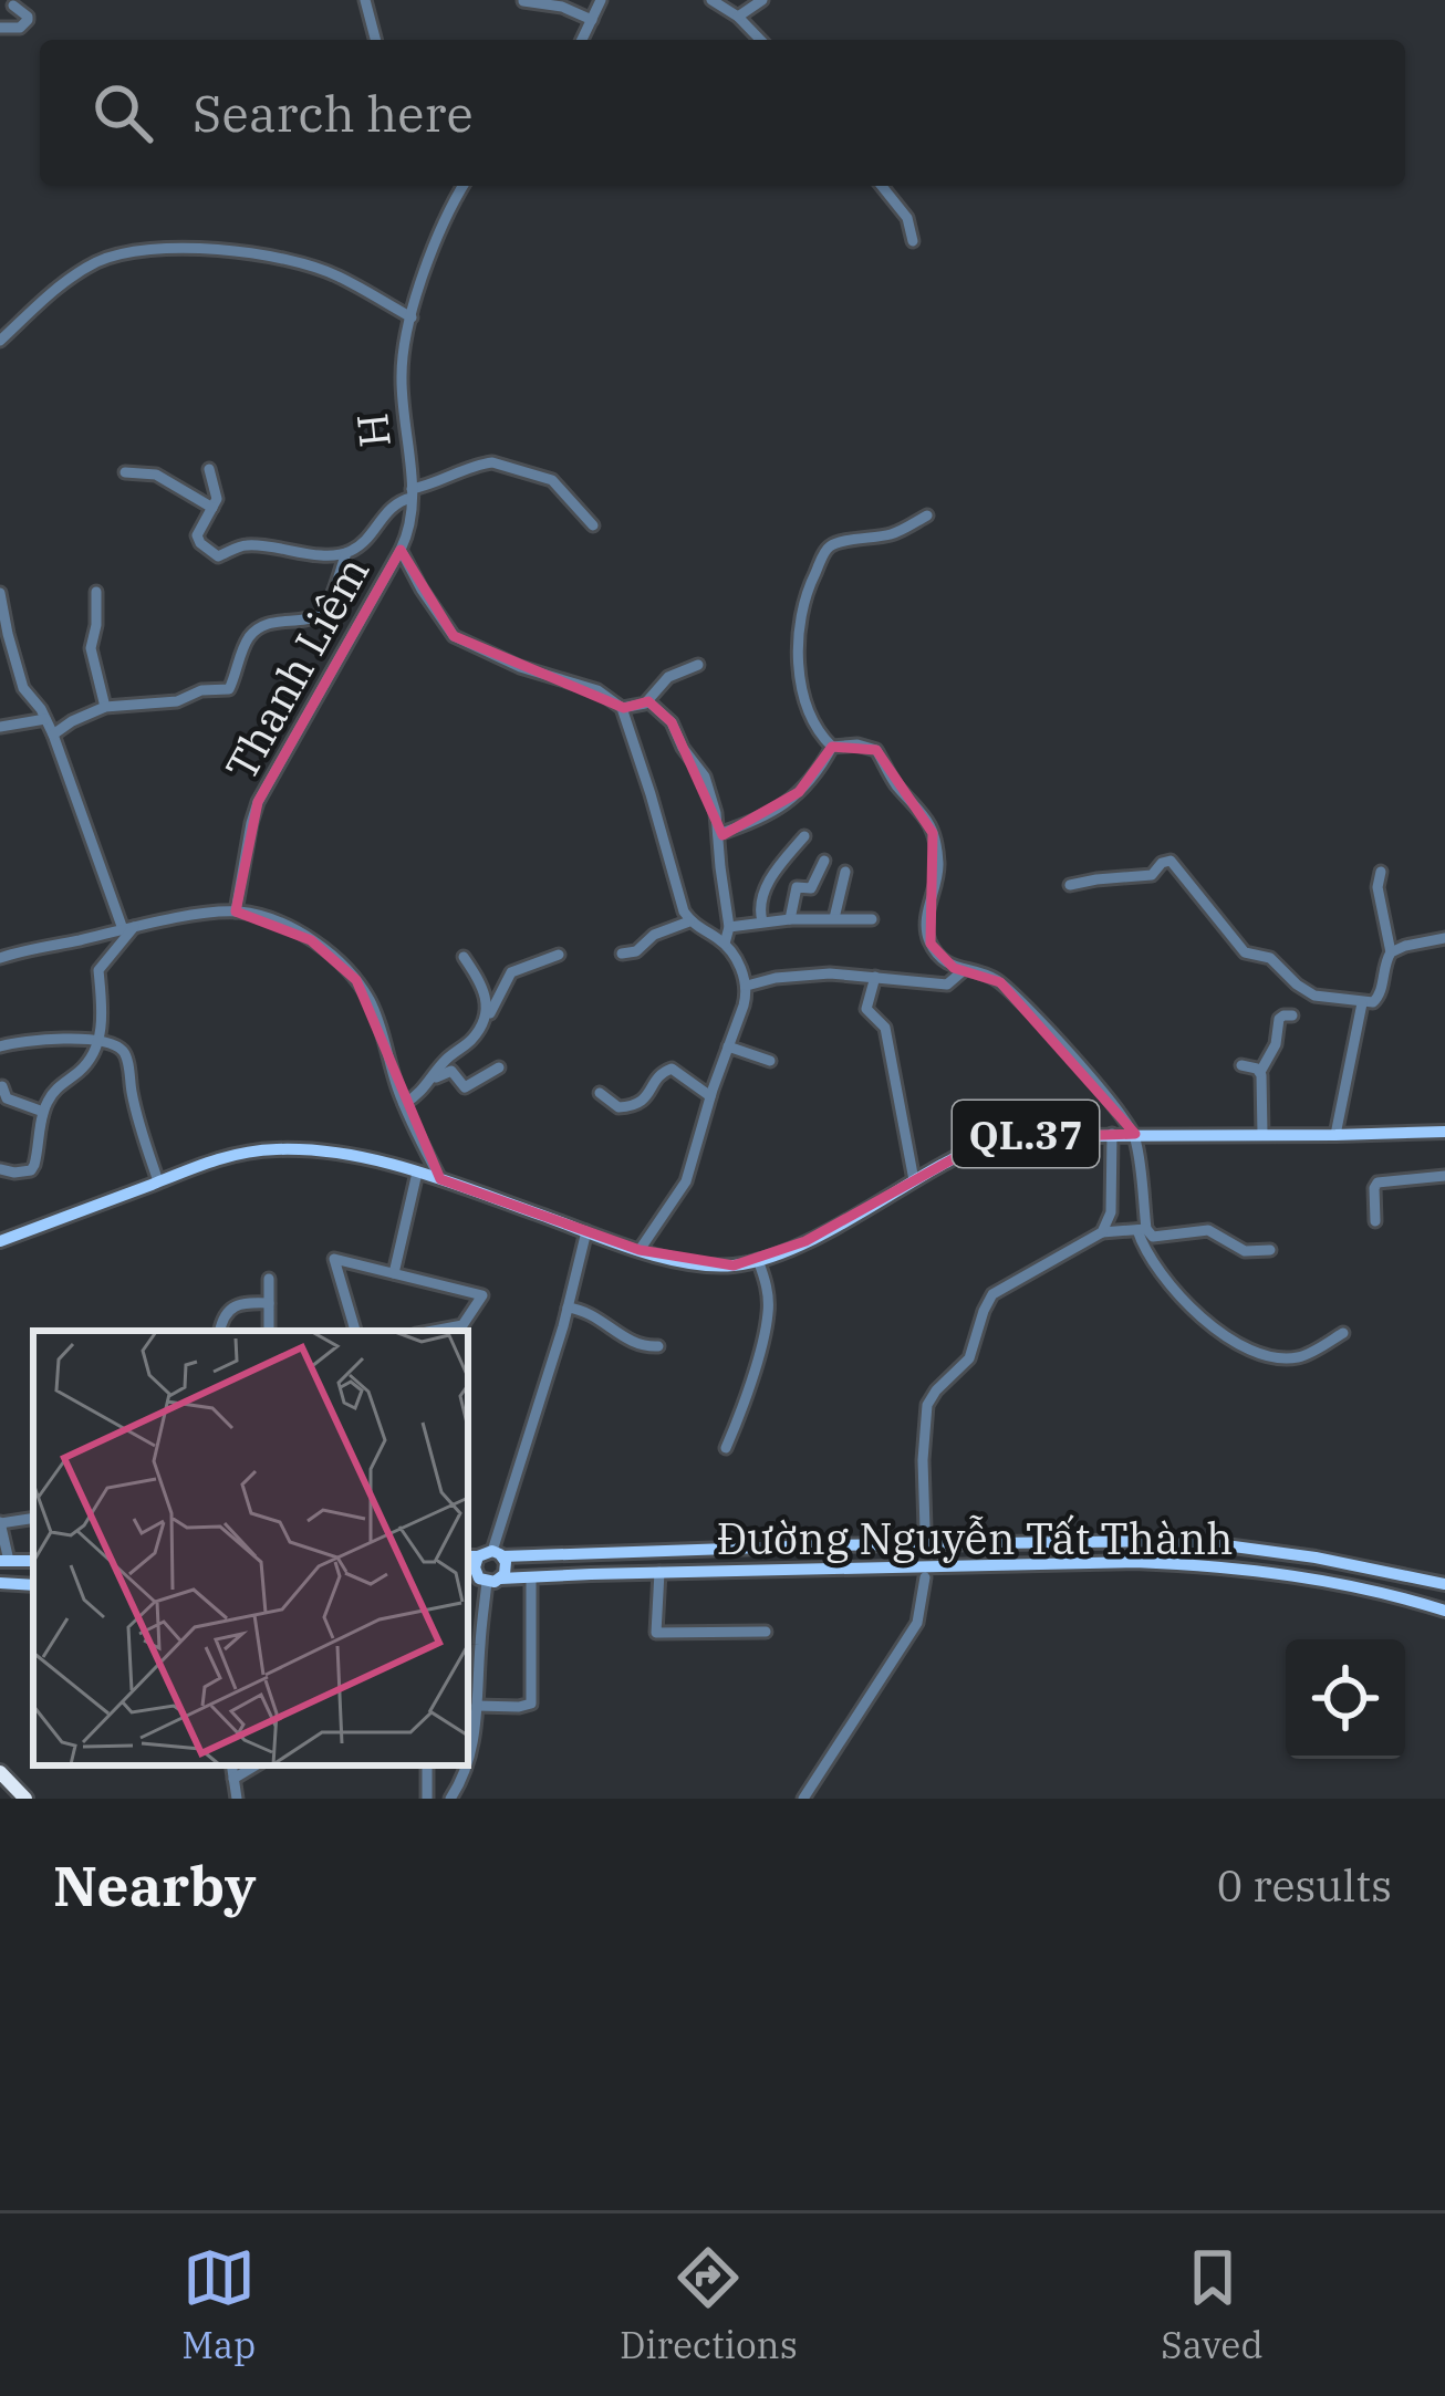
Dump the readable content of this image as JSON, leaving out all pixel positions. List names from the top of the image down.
{
  "streets": {
    "main road": ["QL.37", "Đường Nguyễn Tất Thành"],
    "street": ["H", "Thanh Liêm"]
  },
  "crossings": [
    ["H", "Thanh Liêm"]
  ],
  "page": {
    "search": "Search here",
    "heading": ["Nearby", "0 results"],
    "nav": ["Map", "Directions", "Saved"]
  }
}
